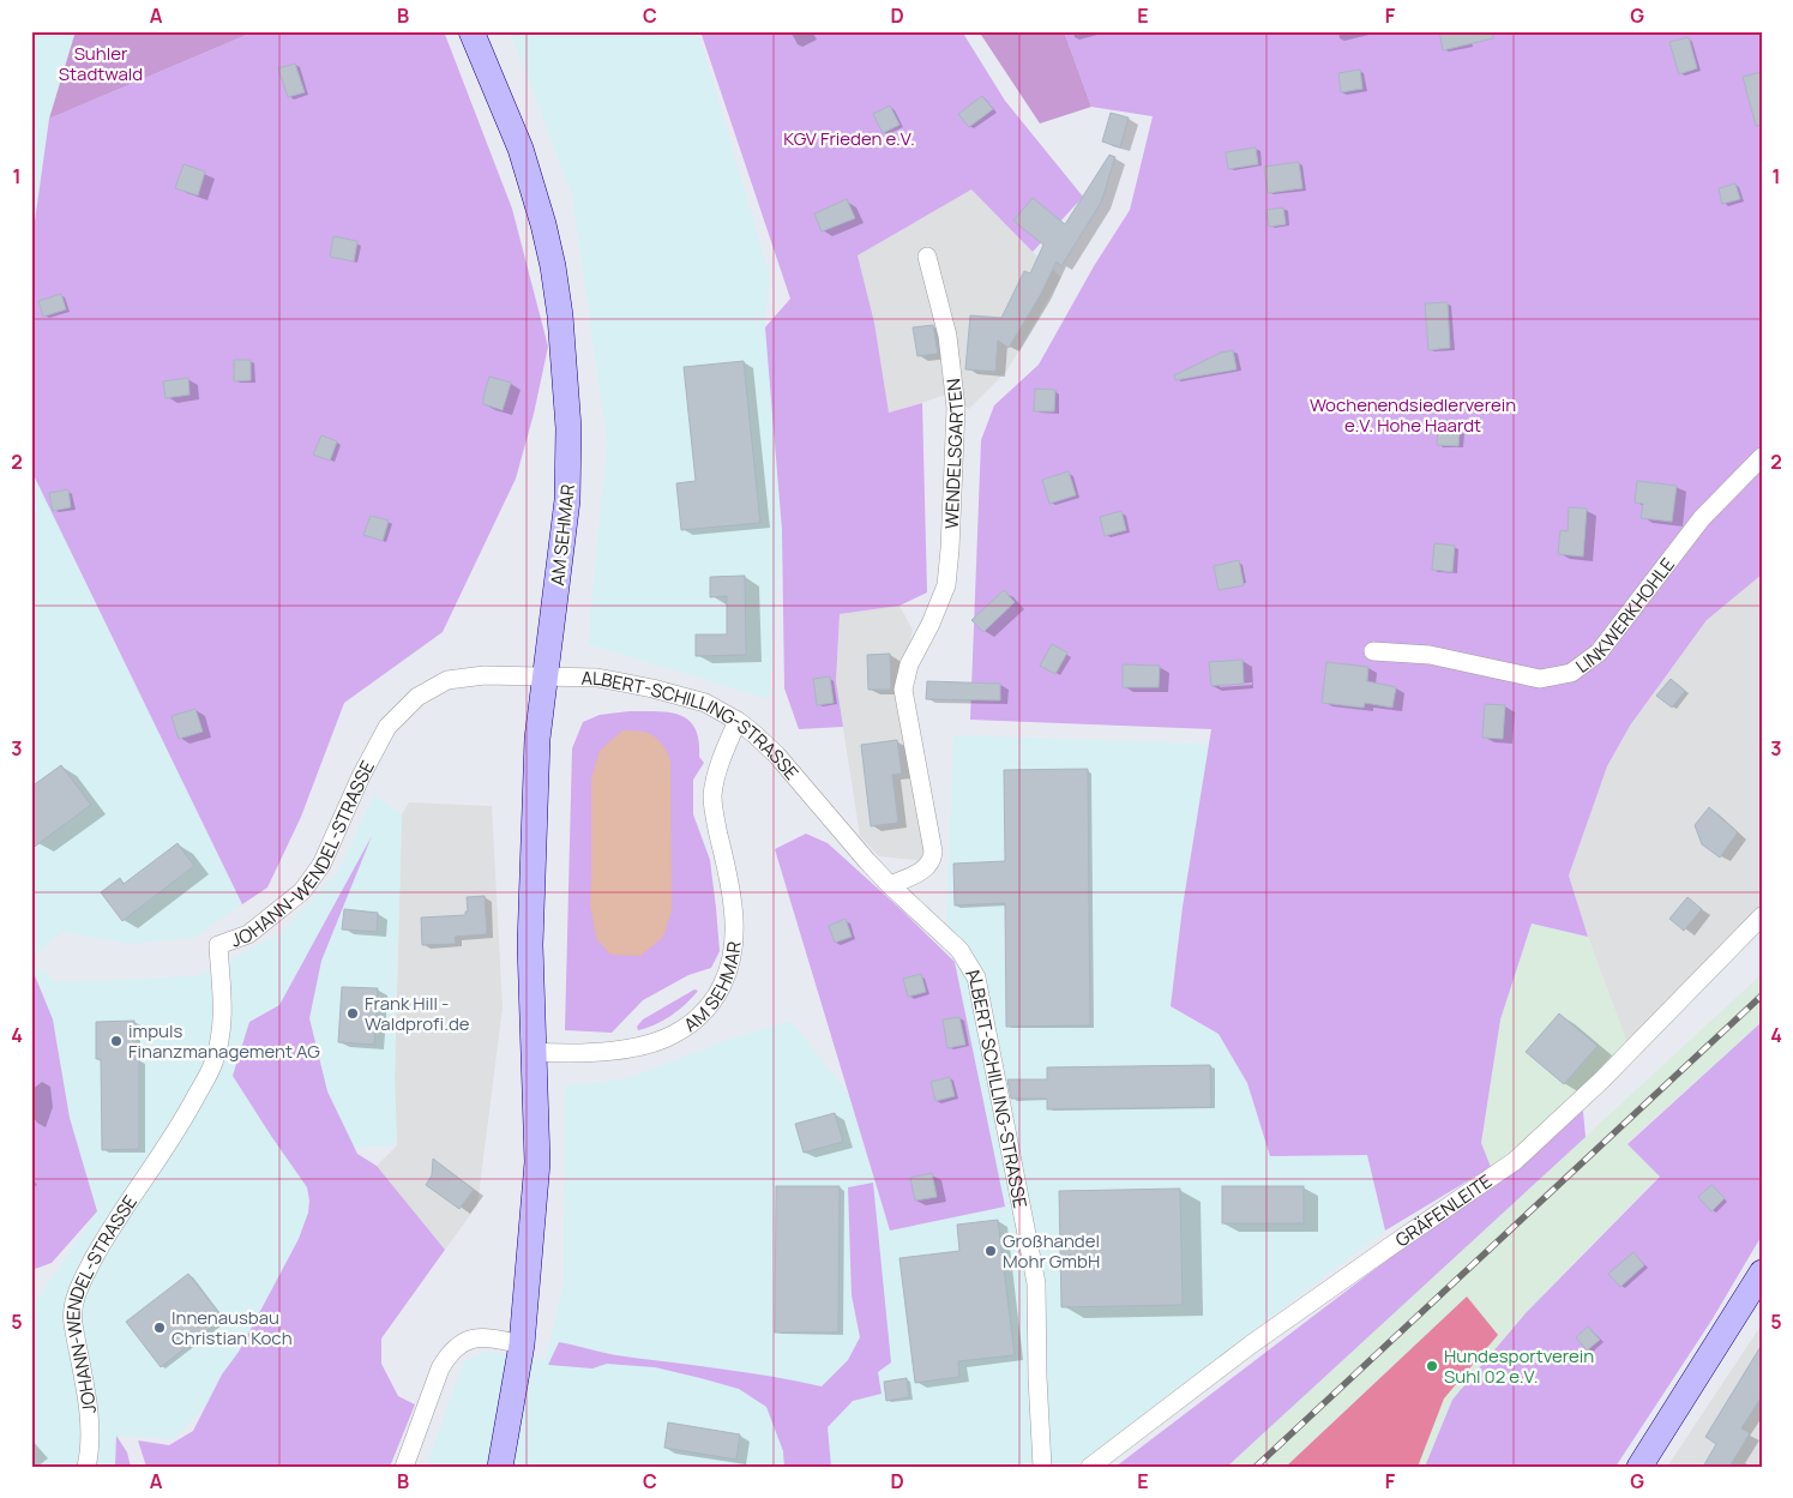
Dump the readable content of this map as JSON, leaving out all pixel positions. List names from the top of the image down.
{
  "streets": {
    "main road": ["AM SEHMAR"],
    "street": [
      "WENDELSGARTEN",
      "LINKWERKHOHLE",
      "ALBERT-SCHILLING-STRASSE",
      "JOHANN-WENDEL-STRASSE",
      "GRÄFENLEITE"
    ]
  },
  "crossings": [
    ["WENDELSGARTEN", "ALBERT-SCHILLING-STRASSE"],
    ["AM SEHMAR", "ALBERT-SCHILLING-STRASSE"],
    ["AM SEHMAR", "JOHANN-WENDEL-STRASSE"],
    ["ALBERT-SCHILLING-STRASSE", "JOHANN-WENDEL-STRASSE"]
  ],
  "parks": ["Suhler Stadtwald", "KGV Frieden e.V.", "Wochenendsiedlerverein e.V. Hohe Haardt"],
  "places": [
    "Frank Hill - Waldprofi.de",
    "impuls Finanzmanagement AG",
    "Großhandel Mohr GmbH",
    "Innenausbau Christian Koch",
    "Hundesportverein Suhl 02 e.V."
  ],
  "grid": {
    "columns": [
      "A",
      "B",
      "C",
      "D",
      "E",
      "F",
      "G"
    ],
    "rows": [
      "1",
      "2",
      "3",
      "4",
      "5"
    ]
  }
}
